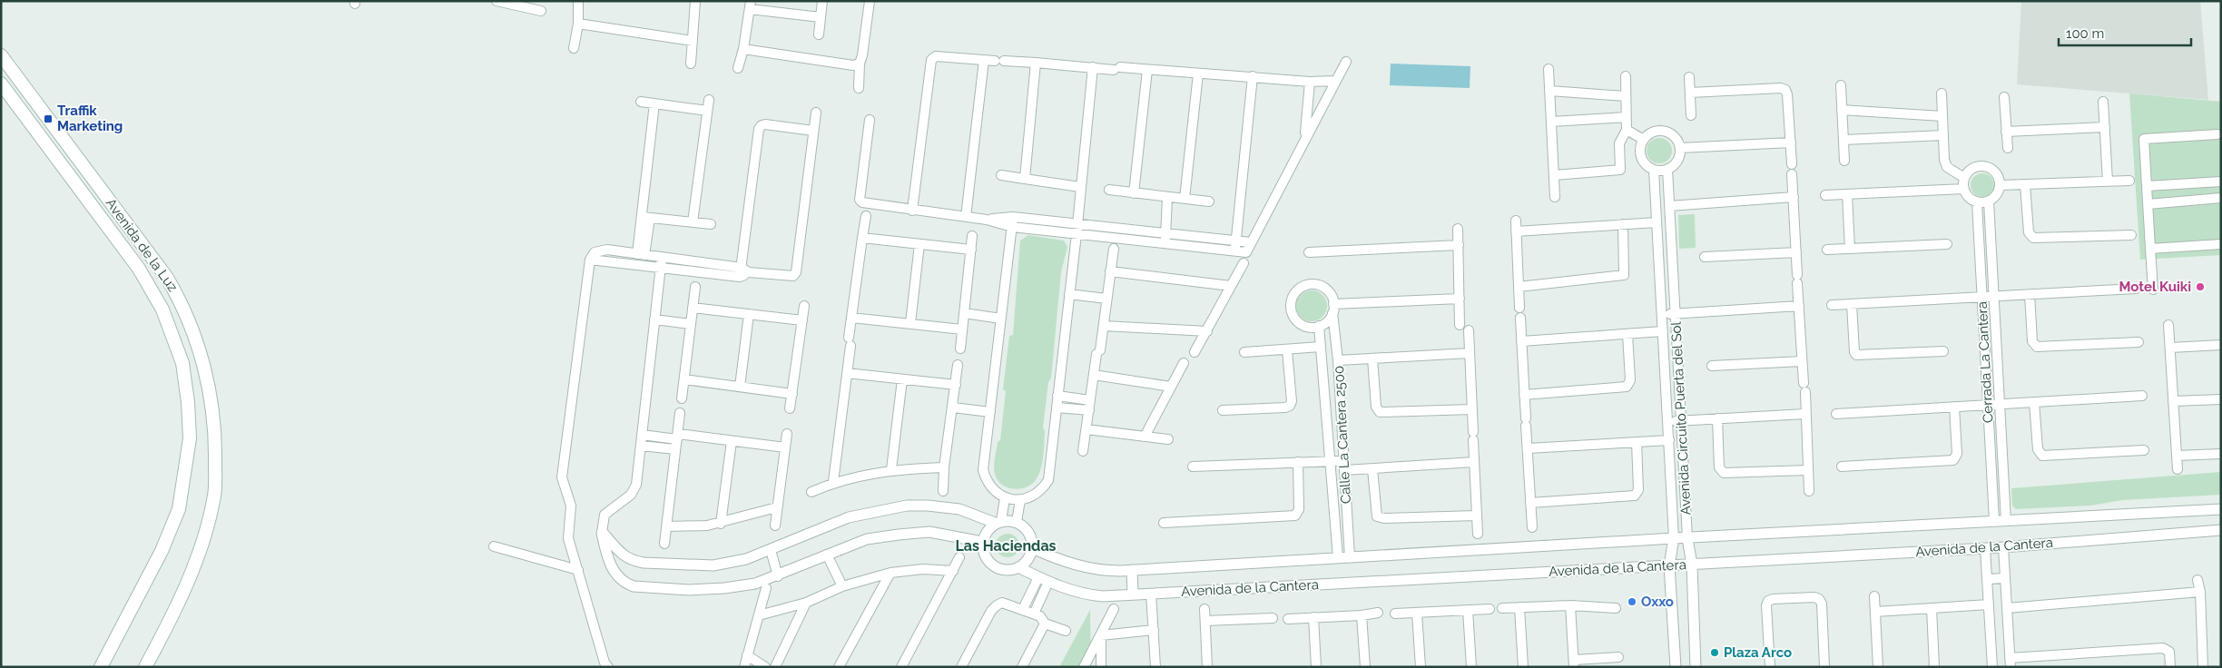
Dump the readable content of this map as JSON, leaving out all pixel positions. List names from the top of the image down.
{
  "streets": {
    "main road": ["Avenida de la Luz"],
    "street": [
      "Cerrada La Cantera",
      "Avenida Circuito Puerta del Sol",
      "Calle La Cantera 2500",
      "Avenida de la Cantera"
    ]
  },
  "crossings": [
    ["Cerrada La Cantera", "Avenida de la Cantera"],
    ["Avenida Circuito Puerta del Sol", "Avenida de la Cantera"],
    ["Calle La Cantera 2500", "Avenida de la Cantera"]
  ],
  "districts": ["Las Haciendas"],
  "places": {
    "transit": ["Traffik Marketing"],
    "other": ["Motel Kuiki", "Oxxo", "Plaza Arco"]
  },
  "scale_bar": "100 m"
}
